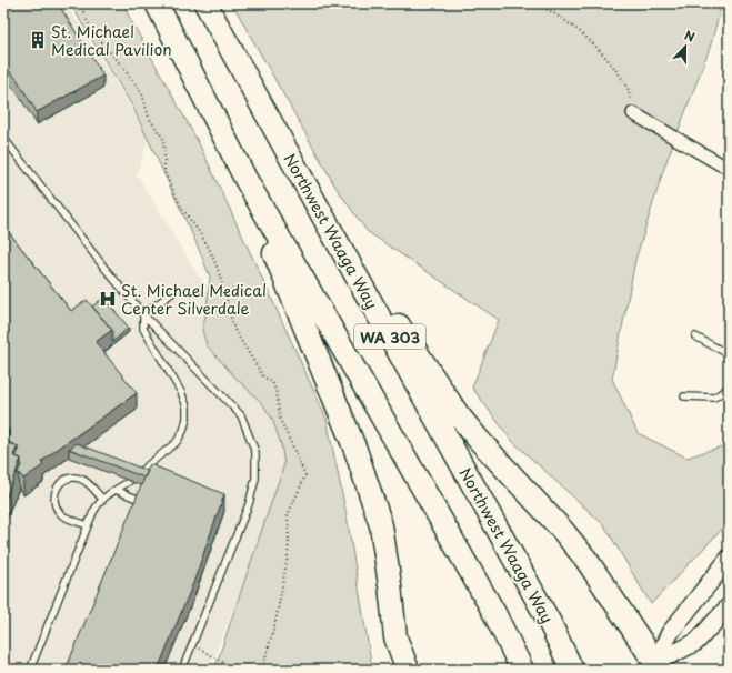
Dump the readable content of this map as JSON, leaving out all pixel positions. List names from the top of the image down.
{
  "streets": {
    "highway": ["Northwest Waaga Way", "WA 303"]
  },
  "places": {
    "building": ["St. Michael Medical Pavilion"],
    "hospital": ["St. Michael Medical Center Silverdale"]
  },
  "north": "top"
}
